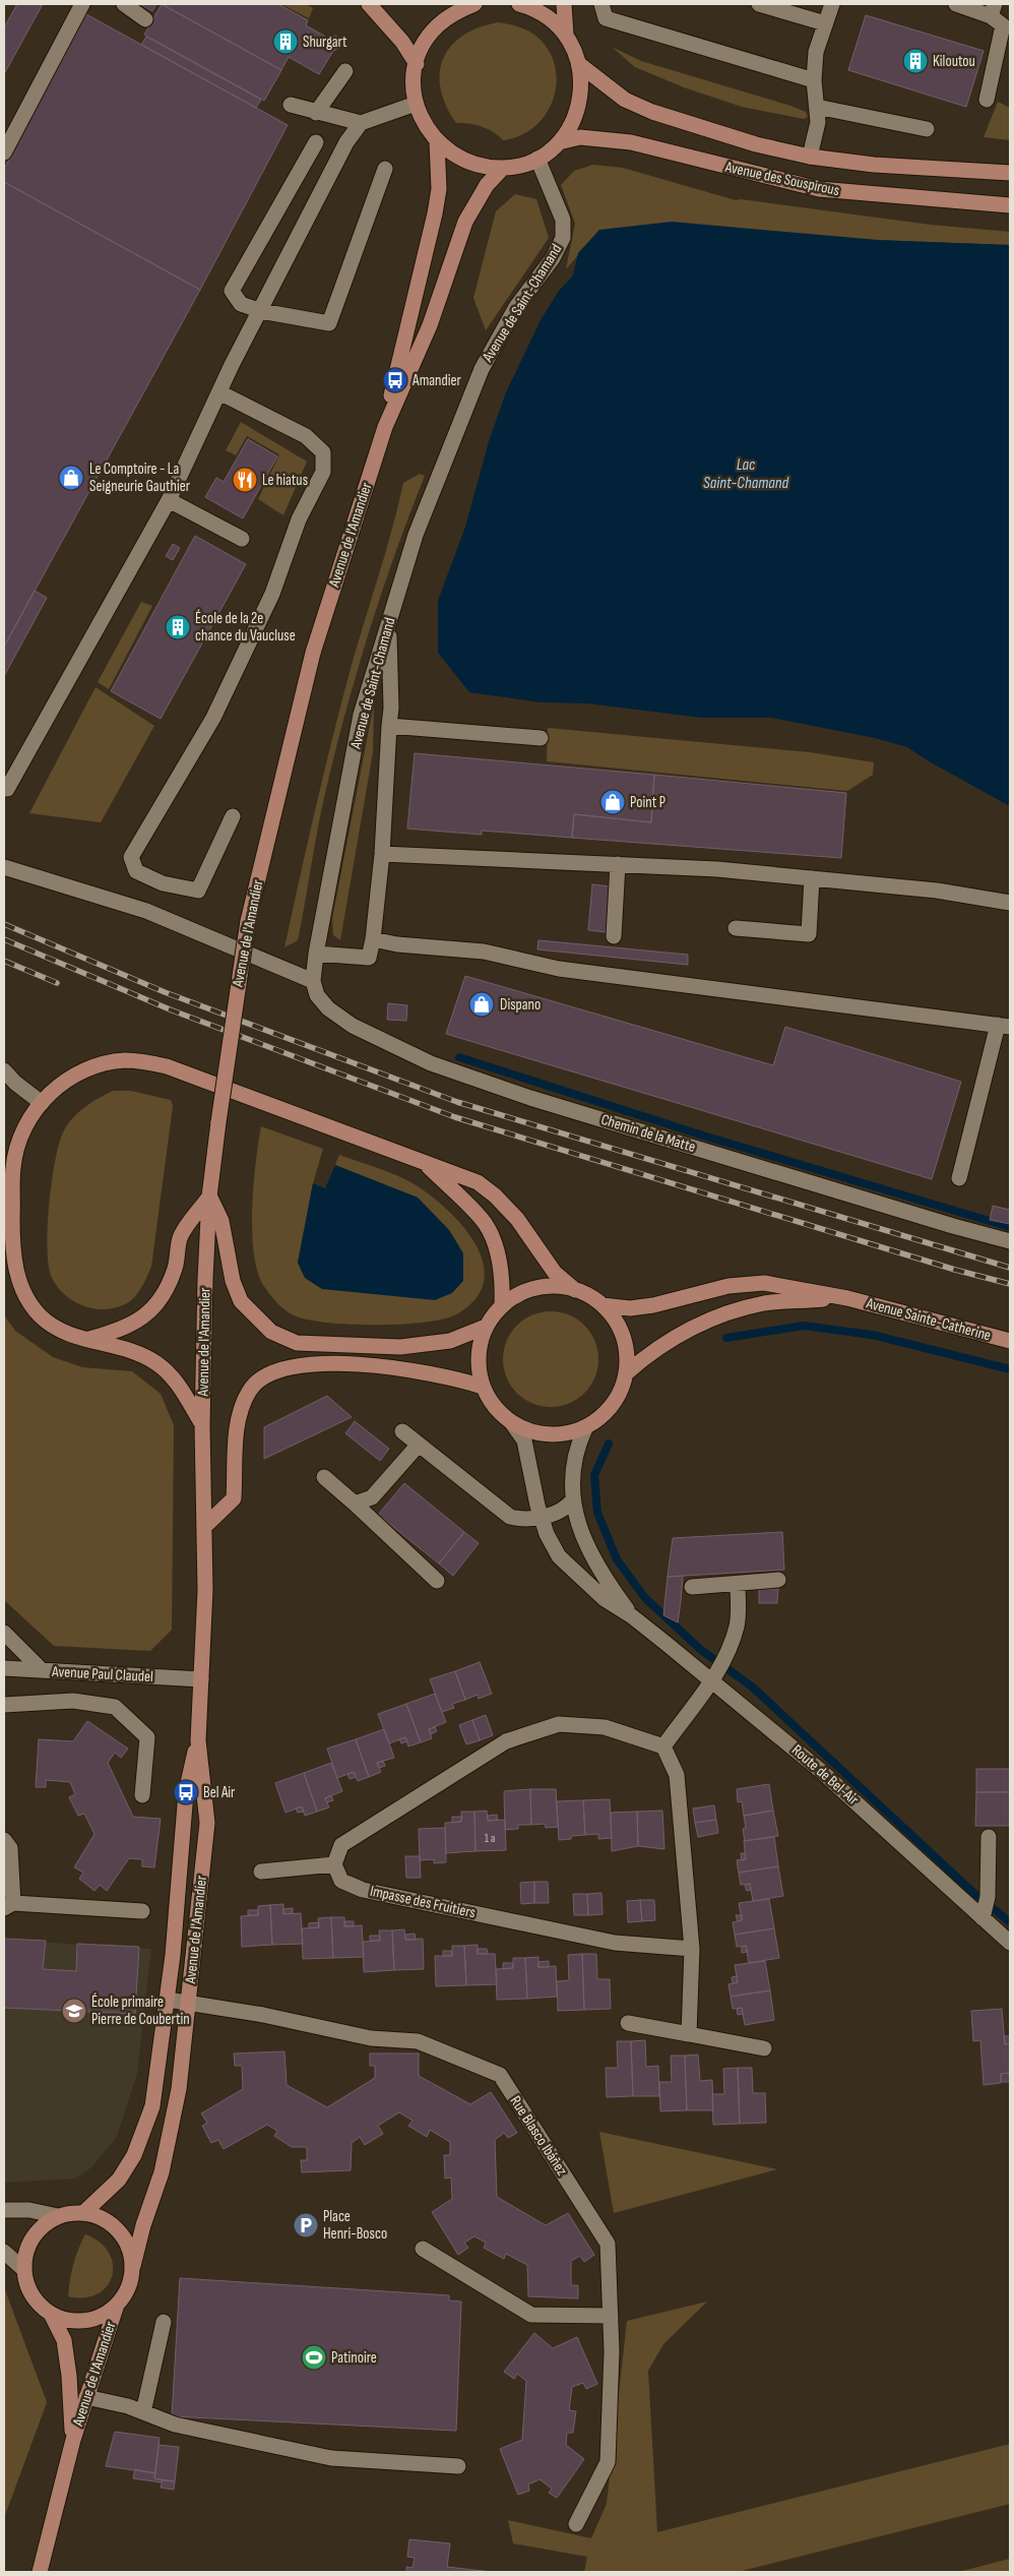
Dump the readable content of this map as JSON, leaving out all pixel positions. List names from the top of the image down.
{
  "streets": {
    "main road": ["Avenue des Souspirous", "Avenue de l'Amandier", "Avenue Sainte-Catherine"],
    "street": [
      "Avenue de Saint-Chamand",
      "Chemin de la Matte",
      "Avenue Paul Claudel",
      "Route de Bel-Air",
      "Impasse des Fruitiers",
      "Rue Blasco Ibáñez"
    ]
  },
  "crossings": [
    ["Avenue de Saint-Chamand", "Chemin de la Matte"],
    ["Avenue de l'Amandier", "Avenue Paul Claudel"],
    ["Avenue de l'Amandier", "Rue Blasco Ibáñez"]
  ],
  "water": ["Lac Saint-Chamand"],
  "places": {
    "building": ["Shurgart", "Kiloutou", "École de la 2e chance du Vaucluse"],
    "bus stop": ["Amandier", "Bel Air"],
    "shop": ["Le Comptoire - La Seigneurie Gauthier", "Point P", "Dispano"],
    "restaurant": ["Le hiatus"],
    "school or university": ["École primaire Pierre de Coubertin"],
    "parking": ["Place Henri-Bosco"],
    "sports": ["Patinoire"]
  },
  "house_numbers": ["1 a"]
}
